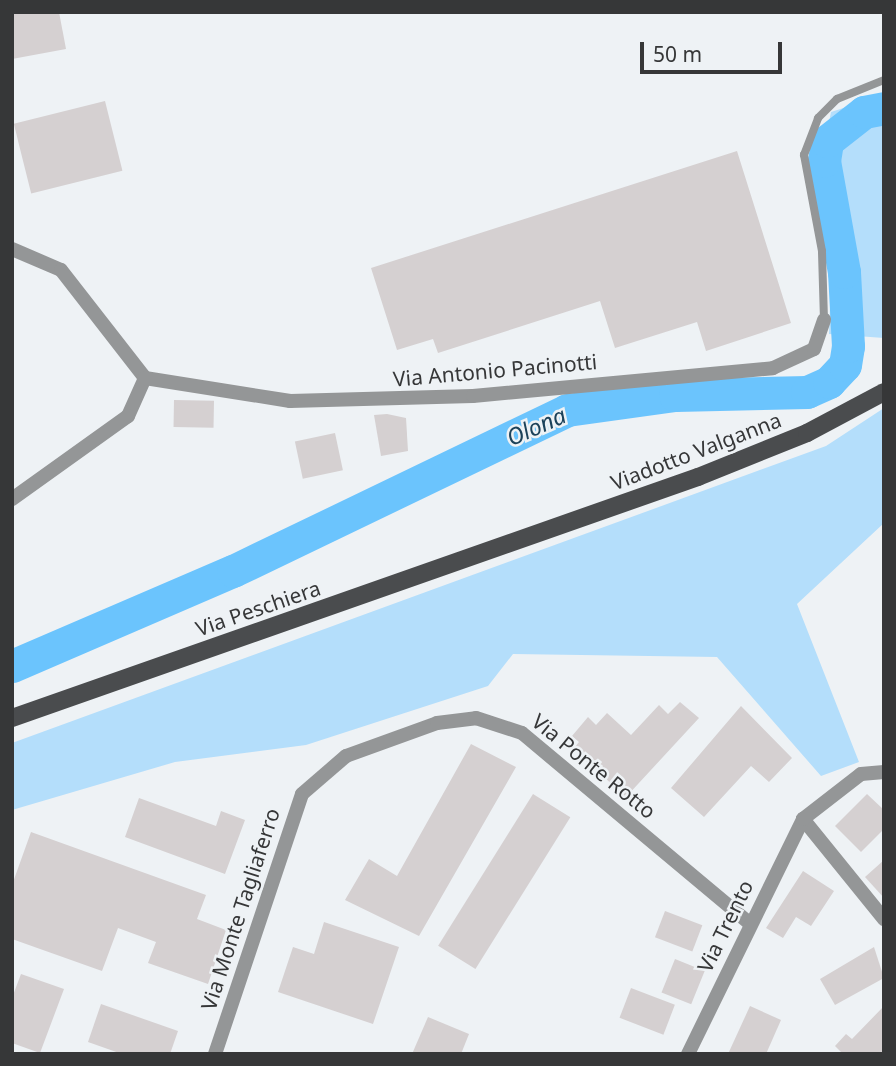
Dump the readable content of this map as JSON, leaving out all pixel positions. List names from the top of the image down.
{
  "streets": {
    "main road": ["Viadotto Valganna", "Via Peschiera"],
    "street": [
      "Via Antonio Pacinotti",
      "Via Ponte Rotto",
      "Via Monte Tagliaferro",
      "Via Trento"
    ]
  },
  "crossings": [
    ["Viadotto Valganna", "Via Peschiera"],
    ["Via Ponte Rotto", "Via Monte Tagliaferro"],
    ["Via Ponte Rotto", "Via Trento"]
  ],
  "water": ["Olona"],
  "scale_bar": "50 m"
}
